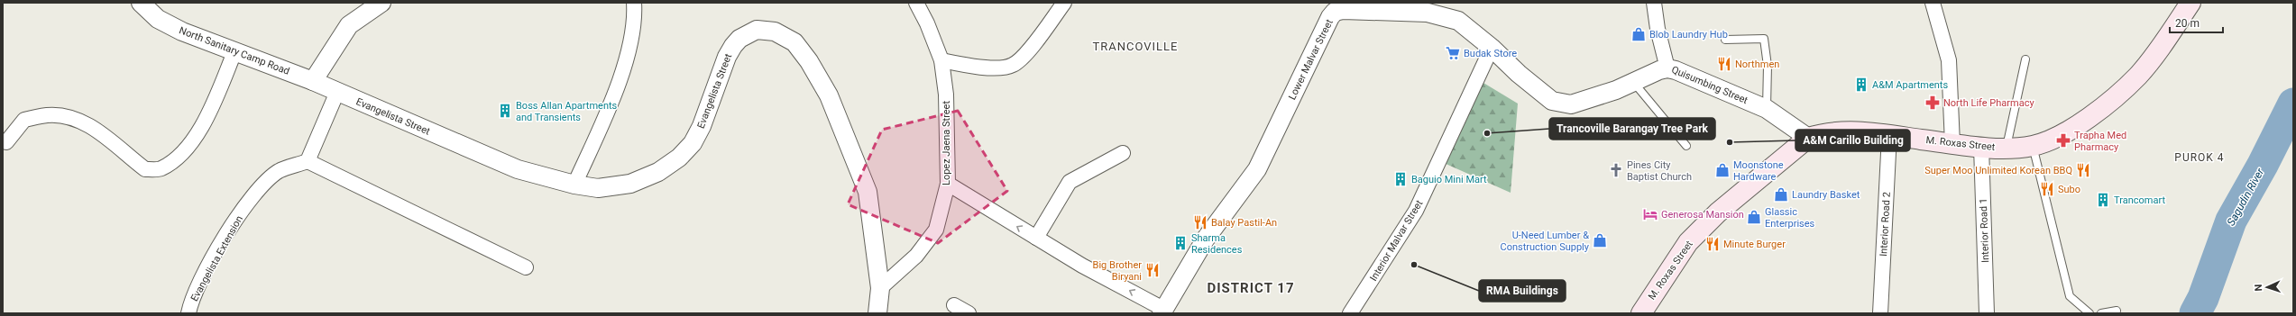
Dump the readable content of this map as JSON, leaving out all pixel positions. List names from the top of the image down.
{
  "streets": {
    "main road": ["M. Roxas Street"],
    "street": [
      "North Sanitary Camp Road",
      "Lower Malvar Street",
      "Quisumbing Street",
      "Evangelista Street",
      "Lopez Jaena Street",
      "Interior Road 2",
      "Interior Road 1",
      "Interior Malvar Street",
      "Evangelista Extension"
    ]
  },
  "crossings": [
    ["North Sanitary Camp Road", "Evangelista Street"],
    ["Lower Malvar Street", "Quisumbing Street"],
    ["Lower Malvar Street", "Interior Malvar Street"],
    ["Quisumbing Street", "M. Roxas Street"],
    ["Evangelista Street", "Lopez Jaena Street"],
    ["M. Roxas Street", "Interior Road 2"],
    ["M. Roxas Street", "Interior Road 1"]
  ],
  "districts": ["TRANCOVILLE", "PUROK 4", "DISTRICT 17"],
  "water": ["Sagudin River"],
  "places": {
    "shop": [
      "Blob Laundry Hub",
      "Moonstone Hardware",
      "Laundry Basket",
      "Glassic Enterprises",
      "U-Need Lumber & Construction Supply"
    ],
    "supermarket": ["Budak Store"],
    "restaurant": [
      "Northmen",
      "Super Moo Unlimited Korean BBQ",
      "Subo",
      "Balay Pastil-An",
      "Minute Burger",
      "Big Brother Biryani"
    ],
    "building": [
      "A&M Apartments",
      "Boss Allan Apartments and Transients",
      "Baguio Mini Mart",
      "Trancomart",
      "Sharma Residences"
    ],
    "pharmacy": ["North Life Pharmacy", "Trapha Med Pharmacy"],
    "other": ["Trancoville Barangay Tree Park", "A&M Carillo Building", "RMA Buildings"],
    "church": ["Pines City Baptist Church"],
    "hotel": ["Generosa Mansion"]
  },
  "scale_bar": "20 m",
  "north": "left"
}
